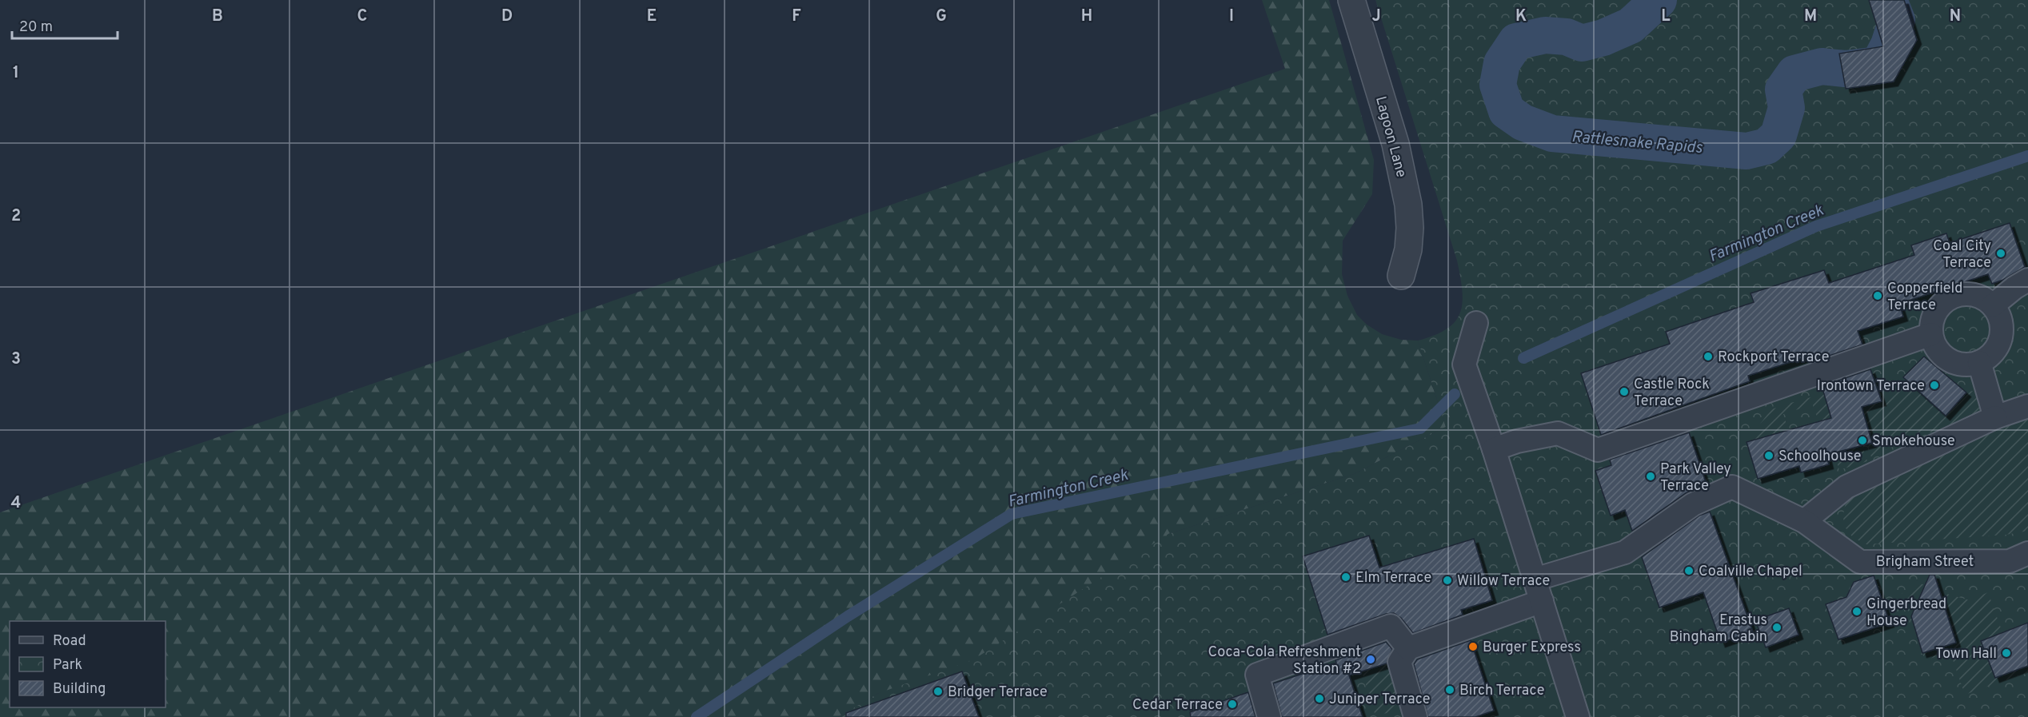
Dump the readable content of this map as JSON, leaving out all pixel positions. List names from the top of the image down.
{
  "streets": {
    "street": ["Lagoon Lane", "Brigham Street"]
  },
  "water": ["Rattlesnake Rapids", "Farmington Creek"],
  "places": [
    "Coal City Terrace",
    "Copperfield Terrace",
    "Rockport Terrace",
    "Irontown Terrace",
    "Castle Rock Terrace",
    "Smokehouse",
    "Schoolhouse",
    "Park Valley Terrace",
    "Coalville Chapel",
    "Elm Terrace",
    "Willow Terrace",
    "Gingerbread House",
    "Erastus Bingham Cabin",
    "Burger Express",
    "Town Hall",
    "Coca-Cola Refreshment Station #2",
    "Birch Terrace",
    "Bridger Terrace",
    "Juniper Terrace",
    "Cedar Terrace"
  ],
  "legend": ["Road", "Park", "Building"],
  "scale_bar": "20 m",
  "grid": {
    "columns": [
      "B",
      "C",
      "D",
      "E",
      "F",
      "G",
      "H",
      "I",
      "J",
      "K",
      "L",
      "M",
      "N"
    ],
    "rows": [
      "1",
      "2",
      "3",
      "4"
    ]
  }
}
